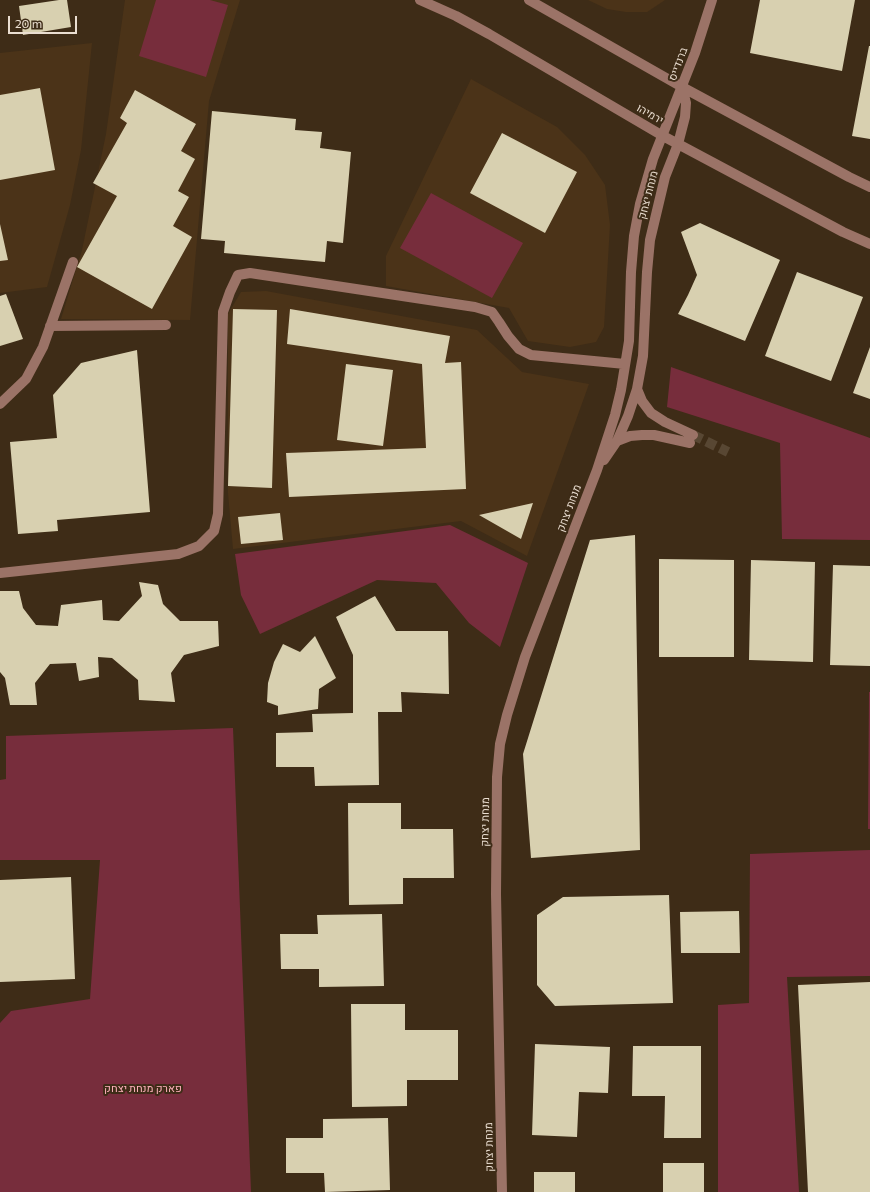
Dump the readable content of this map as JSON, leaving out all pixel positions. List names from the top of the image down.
{
  "streets": {
    "street": ["ברנדייס", "ירמיהו", "מנחת יצחק"]
  },
  "crossings": [
    ["ברנדייס", "ירמיהו"],
    ["ברנדייס", "מנחת יצחק"],
    ["ירמיהו", "מנחת יצחק"]
  ],
  "parks": ["פארק מנחת יצחק"],
  "scale_bar": "20 m"
}
